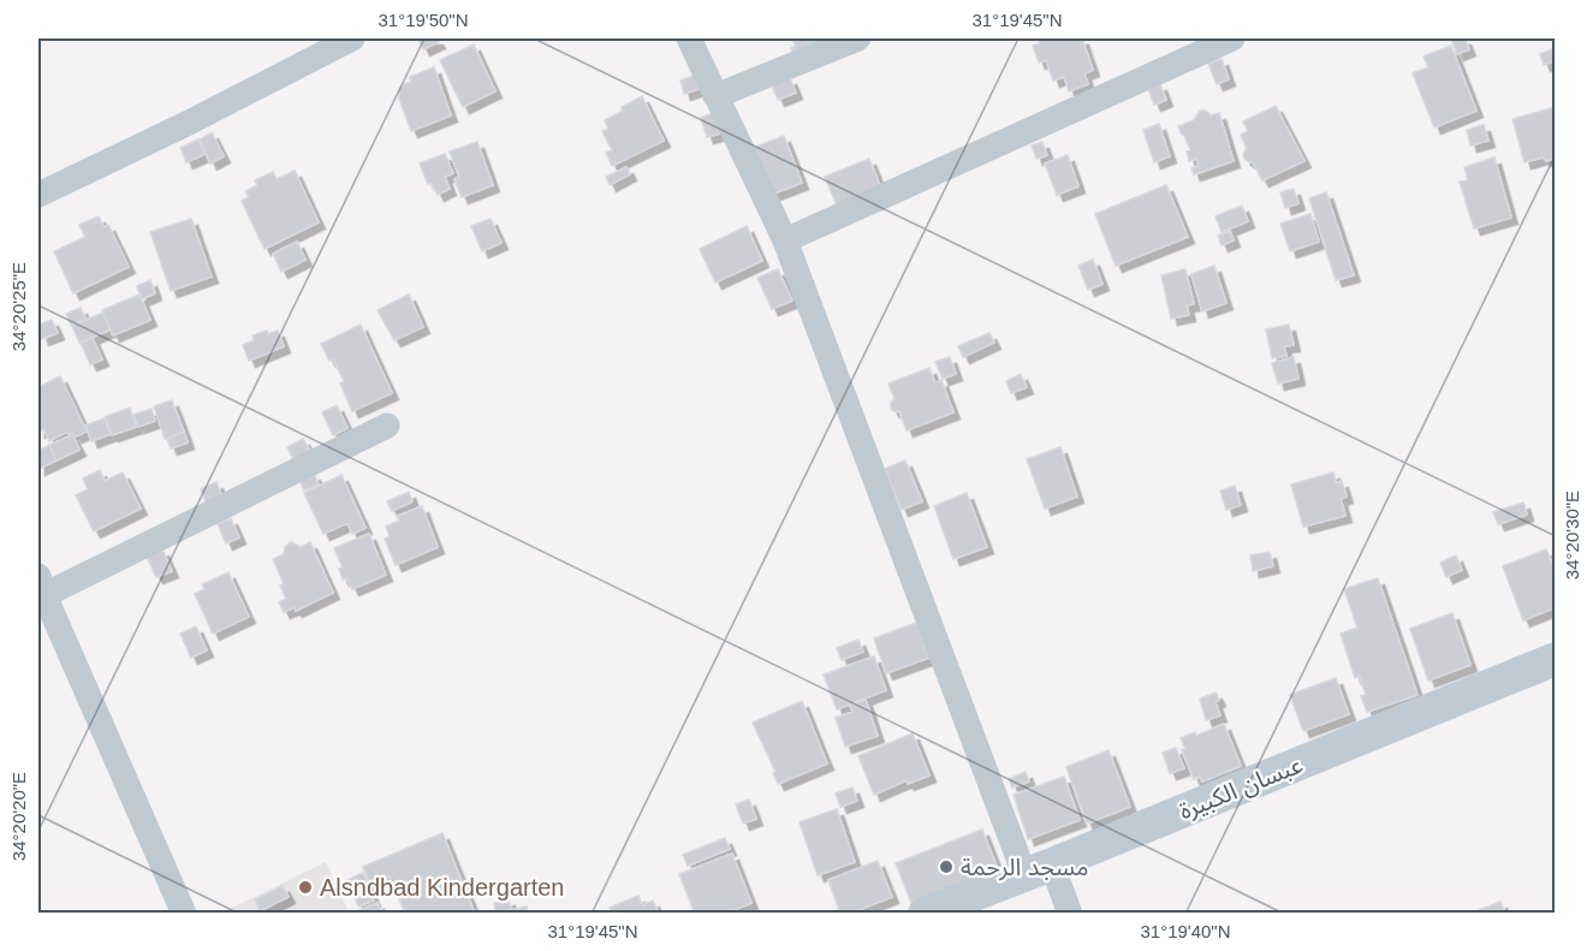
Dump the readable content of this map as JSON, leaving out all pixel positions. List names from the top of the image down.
{
  "streets": {
    "main road": ["عبسان الكبيرة"]
  },
  "places": ["مسجد الرحمة", "Alsndbad Kindergarten"],
  "coordinates": [
    "31°19'50\"N",
    "31°19'45\"N",
    "34°20'25\"E",
    "34°20'30\"E",
    "34°20'20\"E",
    "31°19'40\"N"
  ]
}
